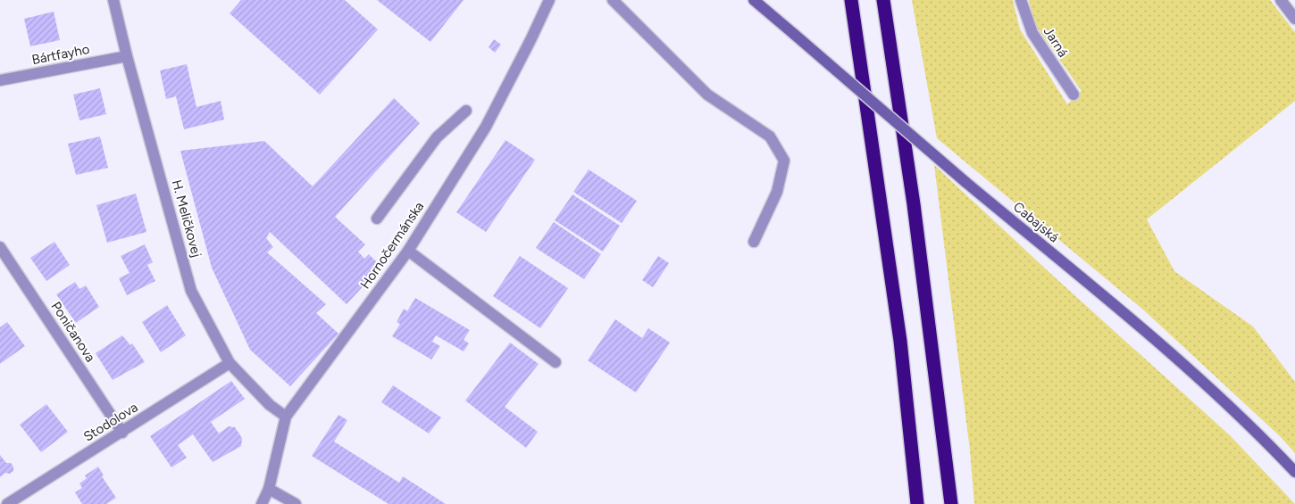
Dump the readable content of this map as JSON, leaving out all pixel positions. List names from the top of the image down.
{
  "streets": {
    "main road": ["Cabajská"],
    "street": [
      "Jarná",
      "Bártfayho",
      "H. Meličkovej",
      "Hornočermánska",
      "Poničanova",
      "Stodolova"
    ]
  },
  "crossings": [
    ["Bártfayho", "H. Meličkovej"],
    ["H. Meličkovej", "Hornočermánska"],
    ["H. Meličkovej", "Stodolova"],
    ["Poničanova", "Stodolova"]
  ]
}
